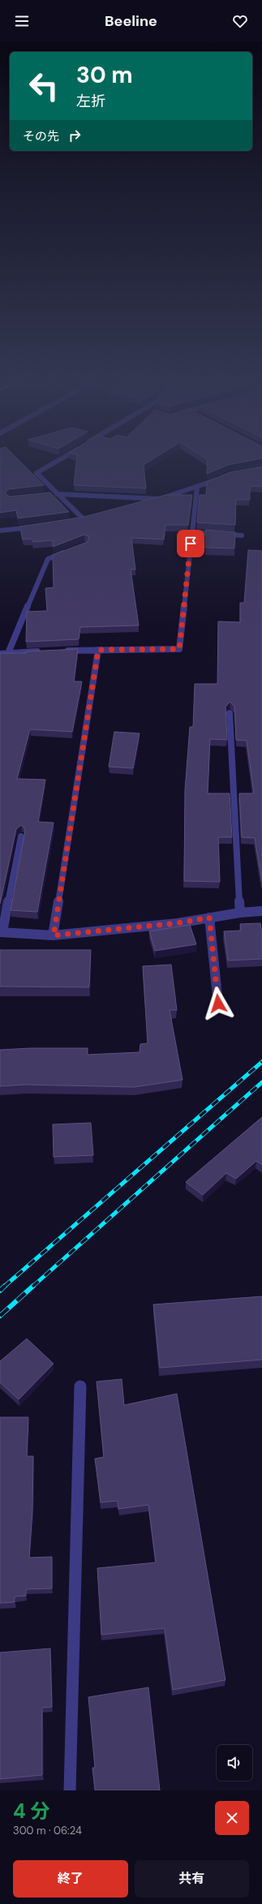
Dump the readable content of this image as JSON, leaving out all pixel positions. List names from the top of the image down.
{
  "page": {
    "header": "Beeline",
    "turn": ["30 m", "左折"],
    "then": "その先",
    "heading": ["4 分", "300 m · 06:24"],
    "buttons": ["終了", "共有"]
  }
}
